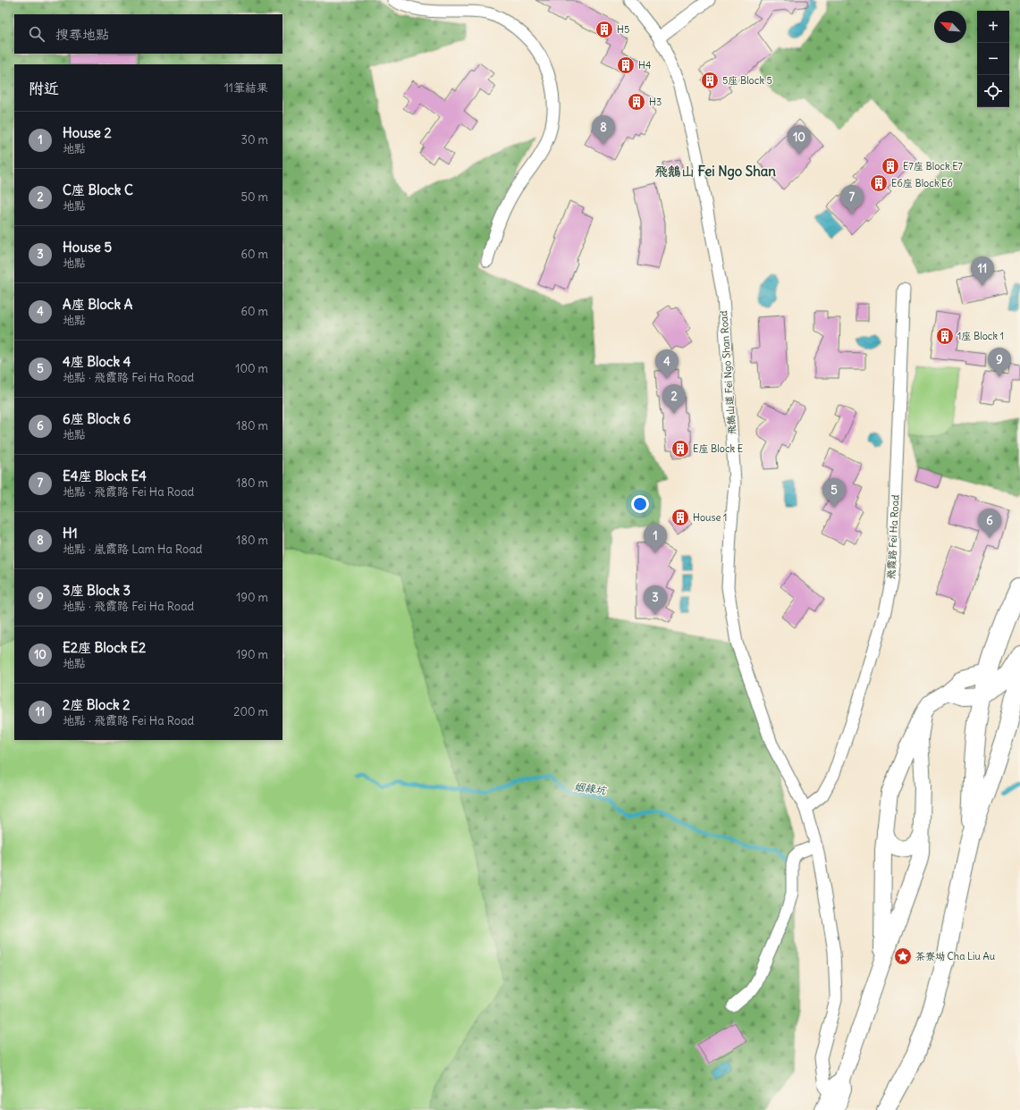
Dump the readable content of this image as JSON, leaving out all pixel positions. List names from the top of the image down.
{
  "streets": {
    "street": ["飛鵝山道 Fei Ngo Shan Road", "飛霞路 Fei Ha Road"]
  },
  "crossings": [
    ["飛鵝山道 Fei Ngo Shan Road", "飛霞路 Fei Ha Road"]
  ],
  "districts": ["飛鵝山 Fei Ngo Shan"],
  "water": ["姻緣坑"],
  "places": {
    "building": [
      "H5",
      "H4",
      "5座 Block 5",
      "H3",
      "E7座 Block E7",
      "E6座 Block E6",
      "1座 Block 1",
      "E座 Block E",
      "House 1"
    ],
    "place": ["茶寮坳 Cha Liu Au"]
  },
  "north": "top left",
  "page": {
    "map_buttons": ["+", "−"],
    "search": "搜尋地點",
    "heading": ["附近", "11筆結果"],
    "list": [
      {
        "mark": "1",
        "name": "House 2",
        "note": "地點",
        "value": "30 m"
      },
      {
        "mark": "2",
        "name": "C座 Block C",
        "note": "地點",
        "value": "50 m"
      },
      {
        "mark": "3",
        "name": "House 5",
        "note": "地點",
        "value": "60 m"
      },
      {
        "mark": "4",
        "name": "A座 Block A",
        "note": "地點",
        "value": "60 m"
      },
      {
        "mark": "5",
        "name": "4座 Block 4",
        "note": "地點 · 飛霞路 Fei Ha Road",
        "value": "100 m"
      },
      {
        "mark": "6",
        "name": "6座 Block 6",
        "note": "地點",
        "value": "180 m"
      },
      {
        "mark": "7",
        "name": "E4座 Block E4",
        "note": "地點 · 飛霞路 Fei Ha Road",
        "value": "180 m"
      },
      {
        "mark": "8",
        "name": "H1",
        "note": "地點 · 嵐霞路 Lam Ha Road",
        "value": "180 m"
      },
      {
        "mark": "9",
        "name": "3座 Block 3",
        "note": "地點 · 飛霞路 Fei Ha Road",
        "value": "190 m"
      },
      {
        "mark": "10",
        "name": "E2座 Block E2",
        "note": "地點",
        "value": "190 m"
      },
      {
        "mark": "11",
        "name": "2座 Block 2",
        "note": "地點 · 飛霞路 Fei Ha Road",
        "value": "200 m"
      }
    ],
    "pins": [
      "8",
      "10",
      "7",
      "11",
      "9",
      "4",
      "2",
      "5",
      "6",
      "1",
      "3"
    ]
  }
}
